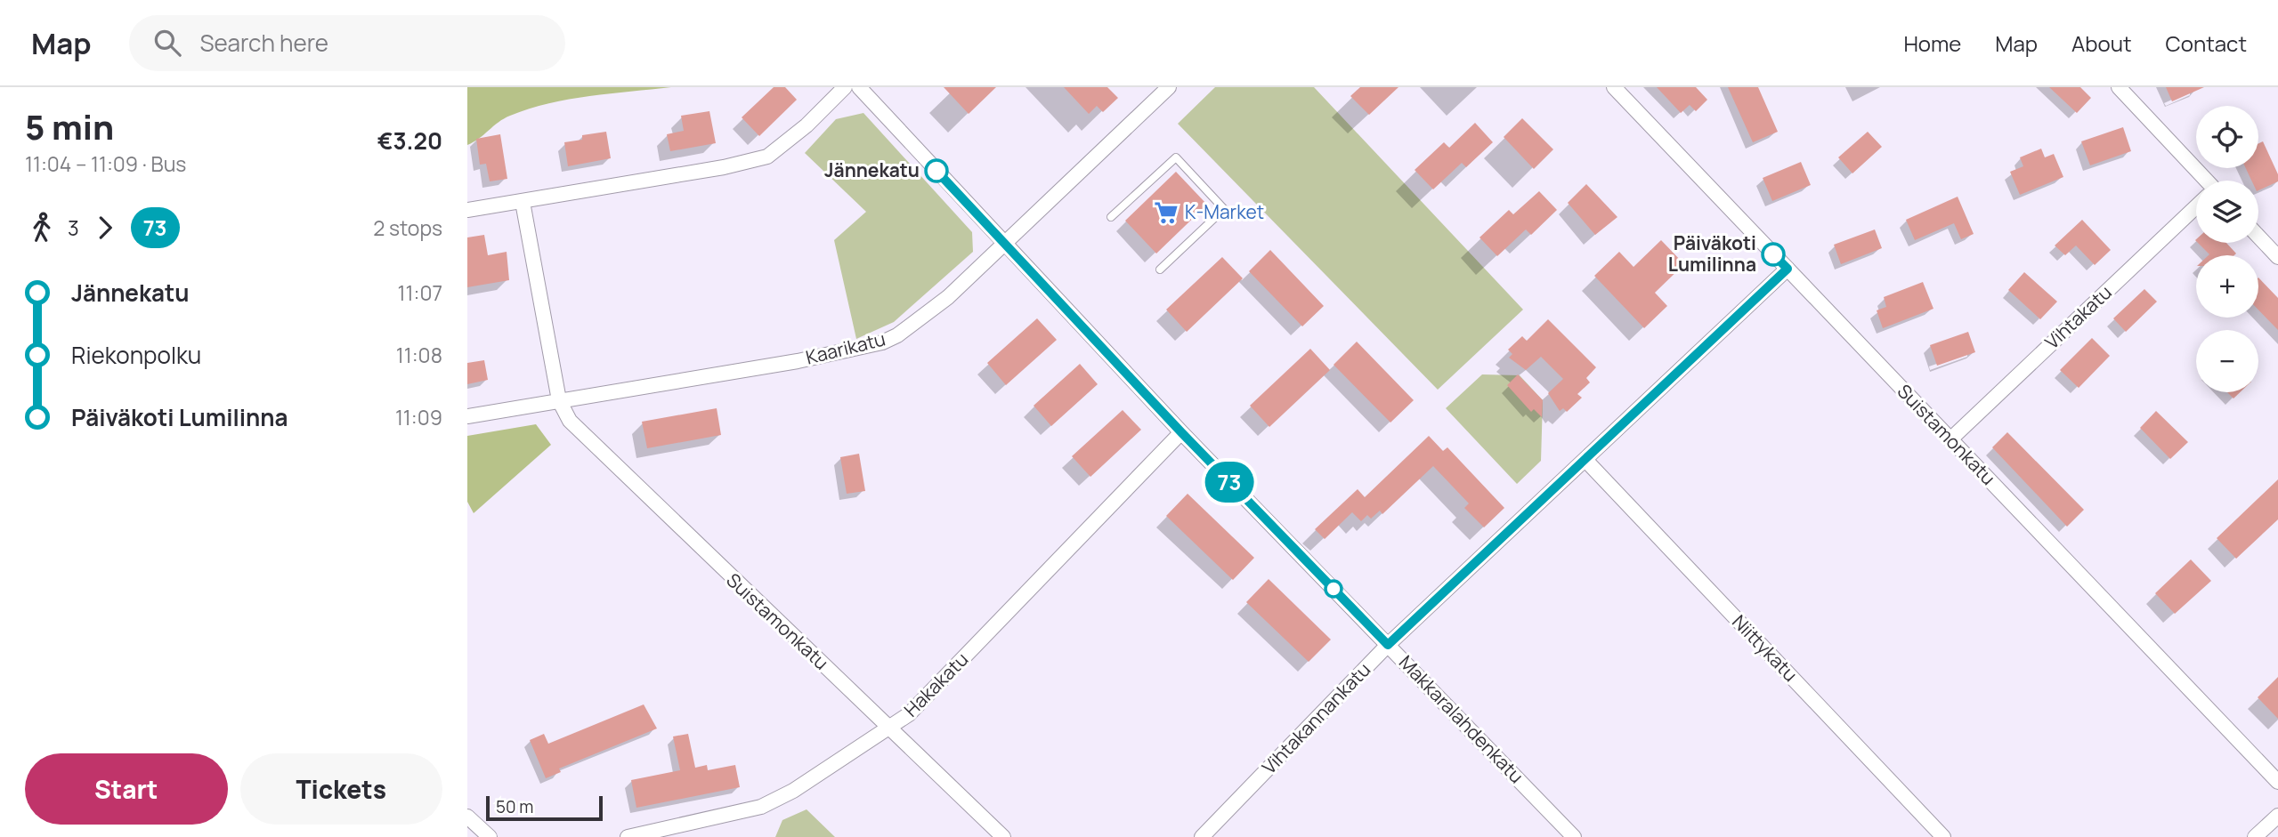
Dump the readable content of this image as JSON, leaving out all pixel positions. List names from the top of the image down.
{
  "streets": {
    "street": [
      "Vihtakatu",
      "Kaarikatu",
      "Suistamonkatu",
      "Niittykatu",
      "Hakakatu",
      "Vihtakannankatu",
      "Makkaralahdenkatu"
    ]
  },
  "crossings": [
    ["Vihtakatu", "Suistamonkatu"],
    ["Kaarikatu", "Suistamonkatu"],
    ["Kaarikatu", "Makkaralahdenkatu"],
    ["Suistamonkatu", "Hakakatu"],
    ["Suistamonkatu", "Vihtakannankatu"],
    ["Niittykatu", "Vihtakannankatu"],
    ["Hakakatu", "Makkaralahdenkatu"],
    ["Vihtakannankatu", "Makkaralahdenkatu"]
  ],
  "places": {
    "other": ["Jännekatu", "Päiväkoti Lumilinna"],
    "supermarket": ["K-Market"]
  },
  "lines": ["bus line 73"],
  "scale_bar": "50 m",
  "page": {
    "header": "Map",
    "search": "Search here",
    "nav": [
      "Home",
      "Map",
      "About",
      "Contact"
    ],
    "heading": ["5 min", "11:04 – 11:09 · Bus", "€3.20"],
    "on_map": "73",
    "map_buttons": ["+", "−"],
    "legs": ["3", "73", "2 stops"],
    "list": [
      {
        "name": "Jännekatu",
        "value": "11:07"
      },
      {
        "name": "Riekonpolku",
        "value": "11:08"
      },
      {
        "name": "Päiväkoti Lumilinna",
        "value": "11:09"
      }
    ],
    "buttons": ["Start", "Tickets"],
    "scale": "50 m"
  }
}
